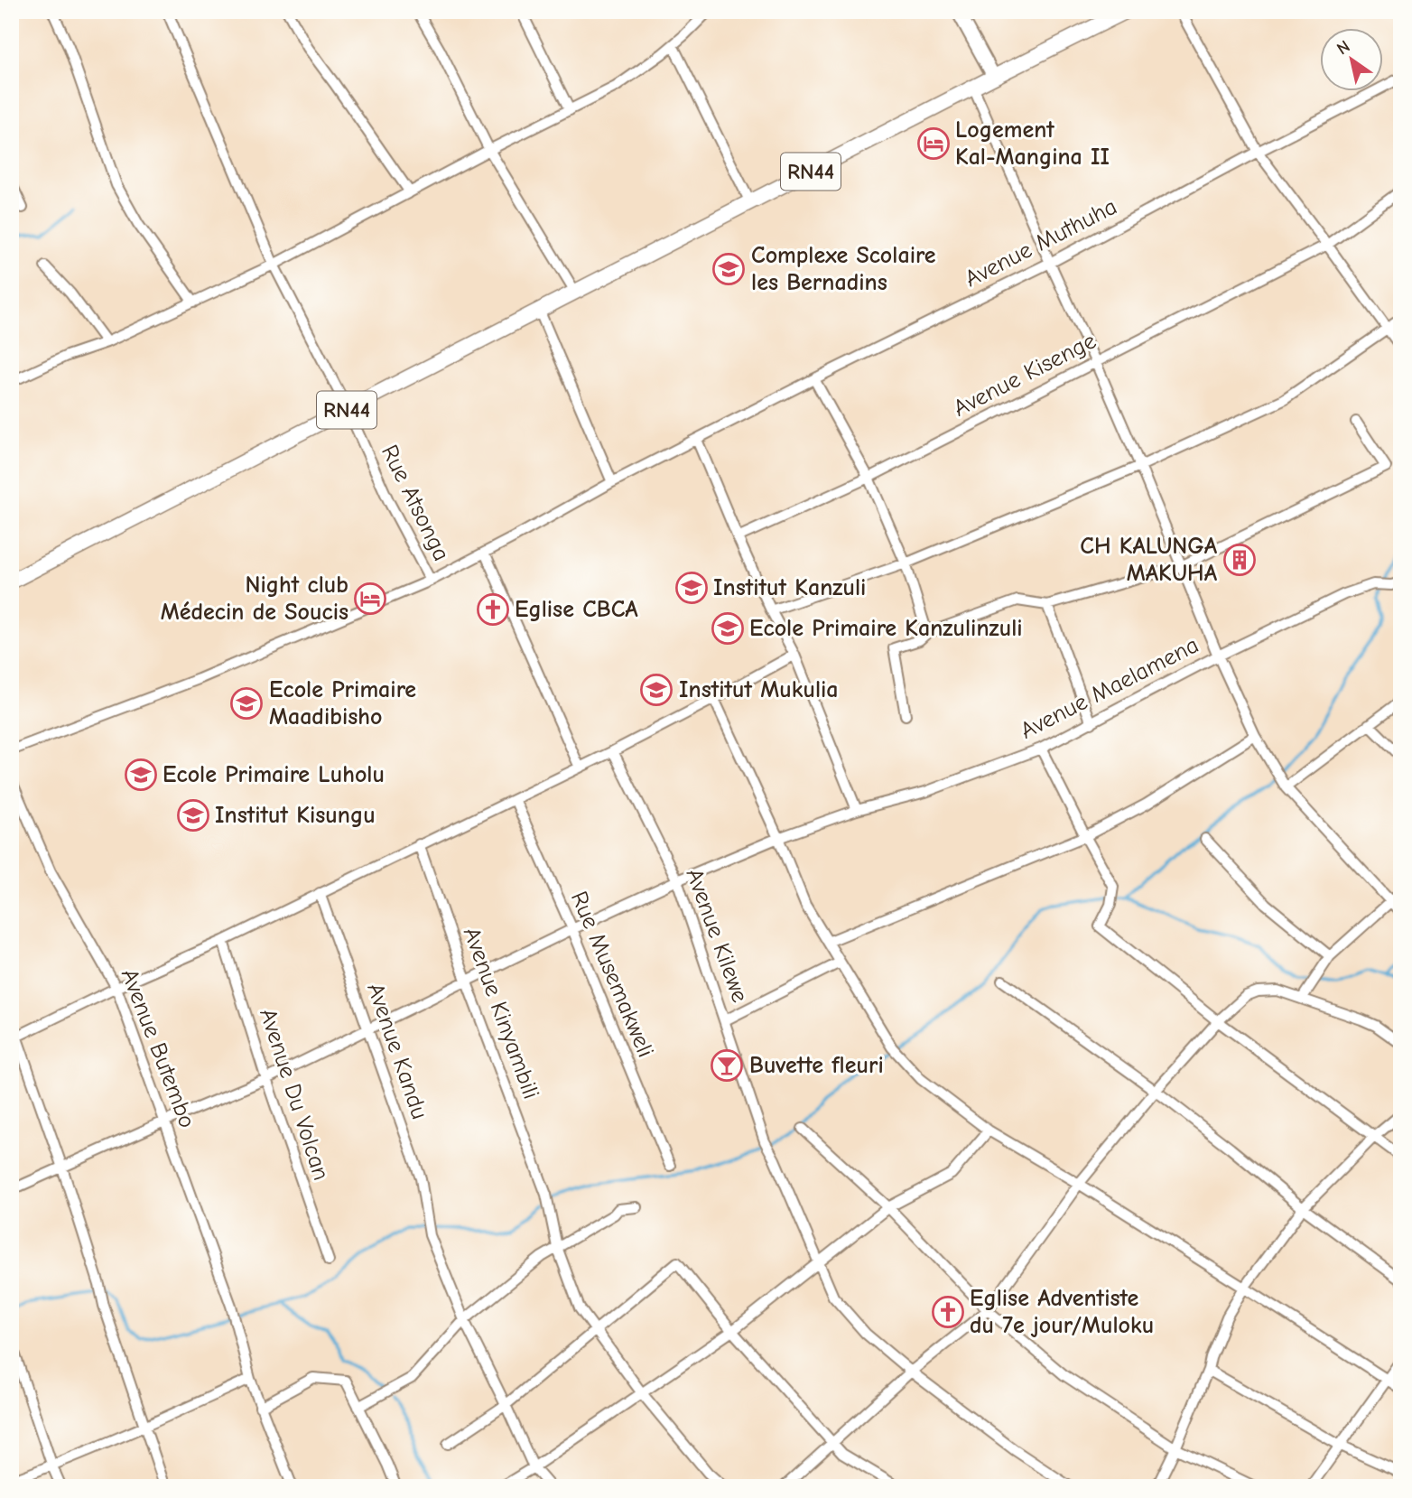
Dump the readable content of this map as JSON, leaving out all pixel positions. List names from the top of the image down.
{
  "streets": {
    "main road": ["RN44"],
    "street": [
      "Avenue Muthuha",
      "Avenue Kisenge",
      "Rue Atsonga",
      "Avenue Maelamena",
      "Avenue Kilewe",
      "Rue Musemakweli",
      "Avenue Kinyambili",
      "Avenue Butembo",
      "Avenue Kandu",
      "Avenue Du Volcan"
    ]
  },
  "crossings": [
    ["RN44", "Rue Atsonga"],
    ["Avenue Muthuha", "Rue Atsonga"]
  ],
  "places": {
    "hotel": ["Logement Kal-Mangina II", "Night club Médecin de Soucis"],
    "school or university": [
      "Complexe Scolaire les Bernadins",
      "Institut Kanzuli",
      "Ecole Primaire Kanzulinzuli",
      "Institut Mukulia",
      "Ecole Primaire Maadibisho",
      "Ecole Primaire Luholu",
      "Institut Kisungu"
    ],
    "building": ["CH KALUNGA MAKUHA"],
    "church": ["Eglise CBCA", "Eglise Adventiste du 7e jour/Muloku"],
    "bar": ["Buvette fleuri"]
  },
  "north": "top left"
}
